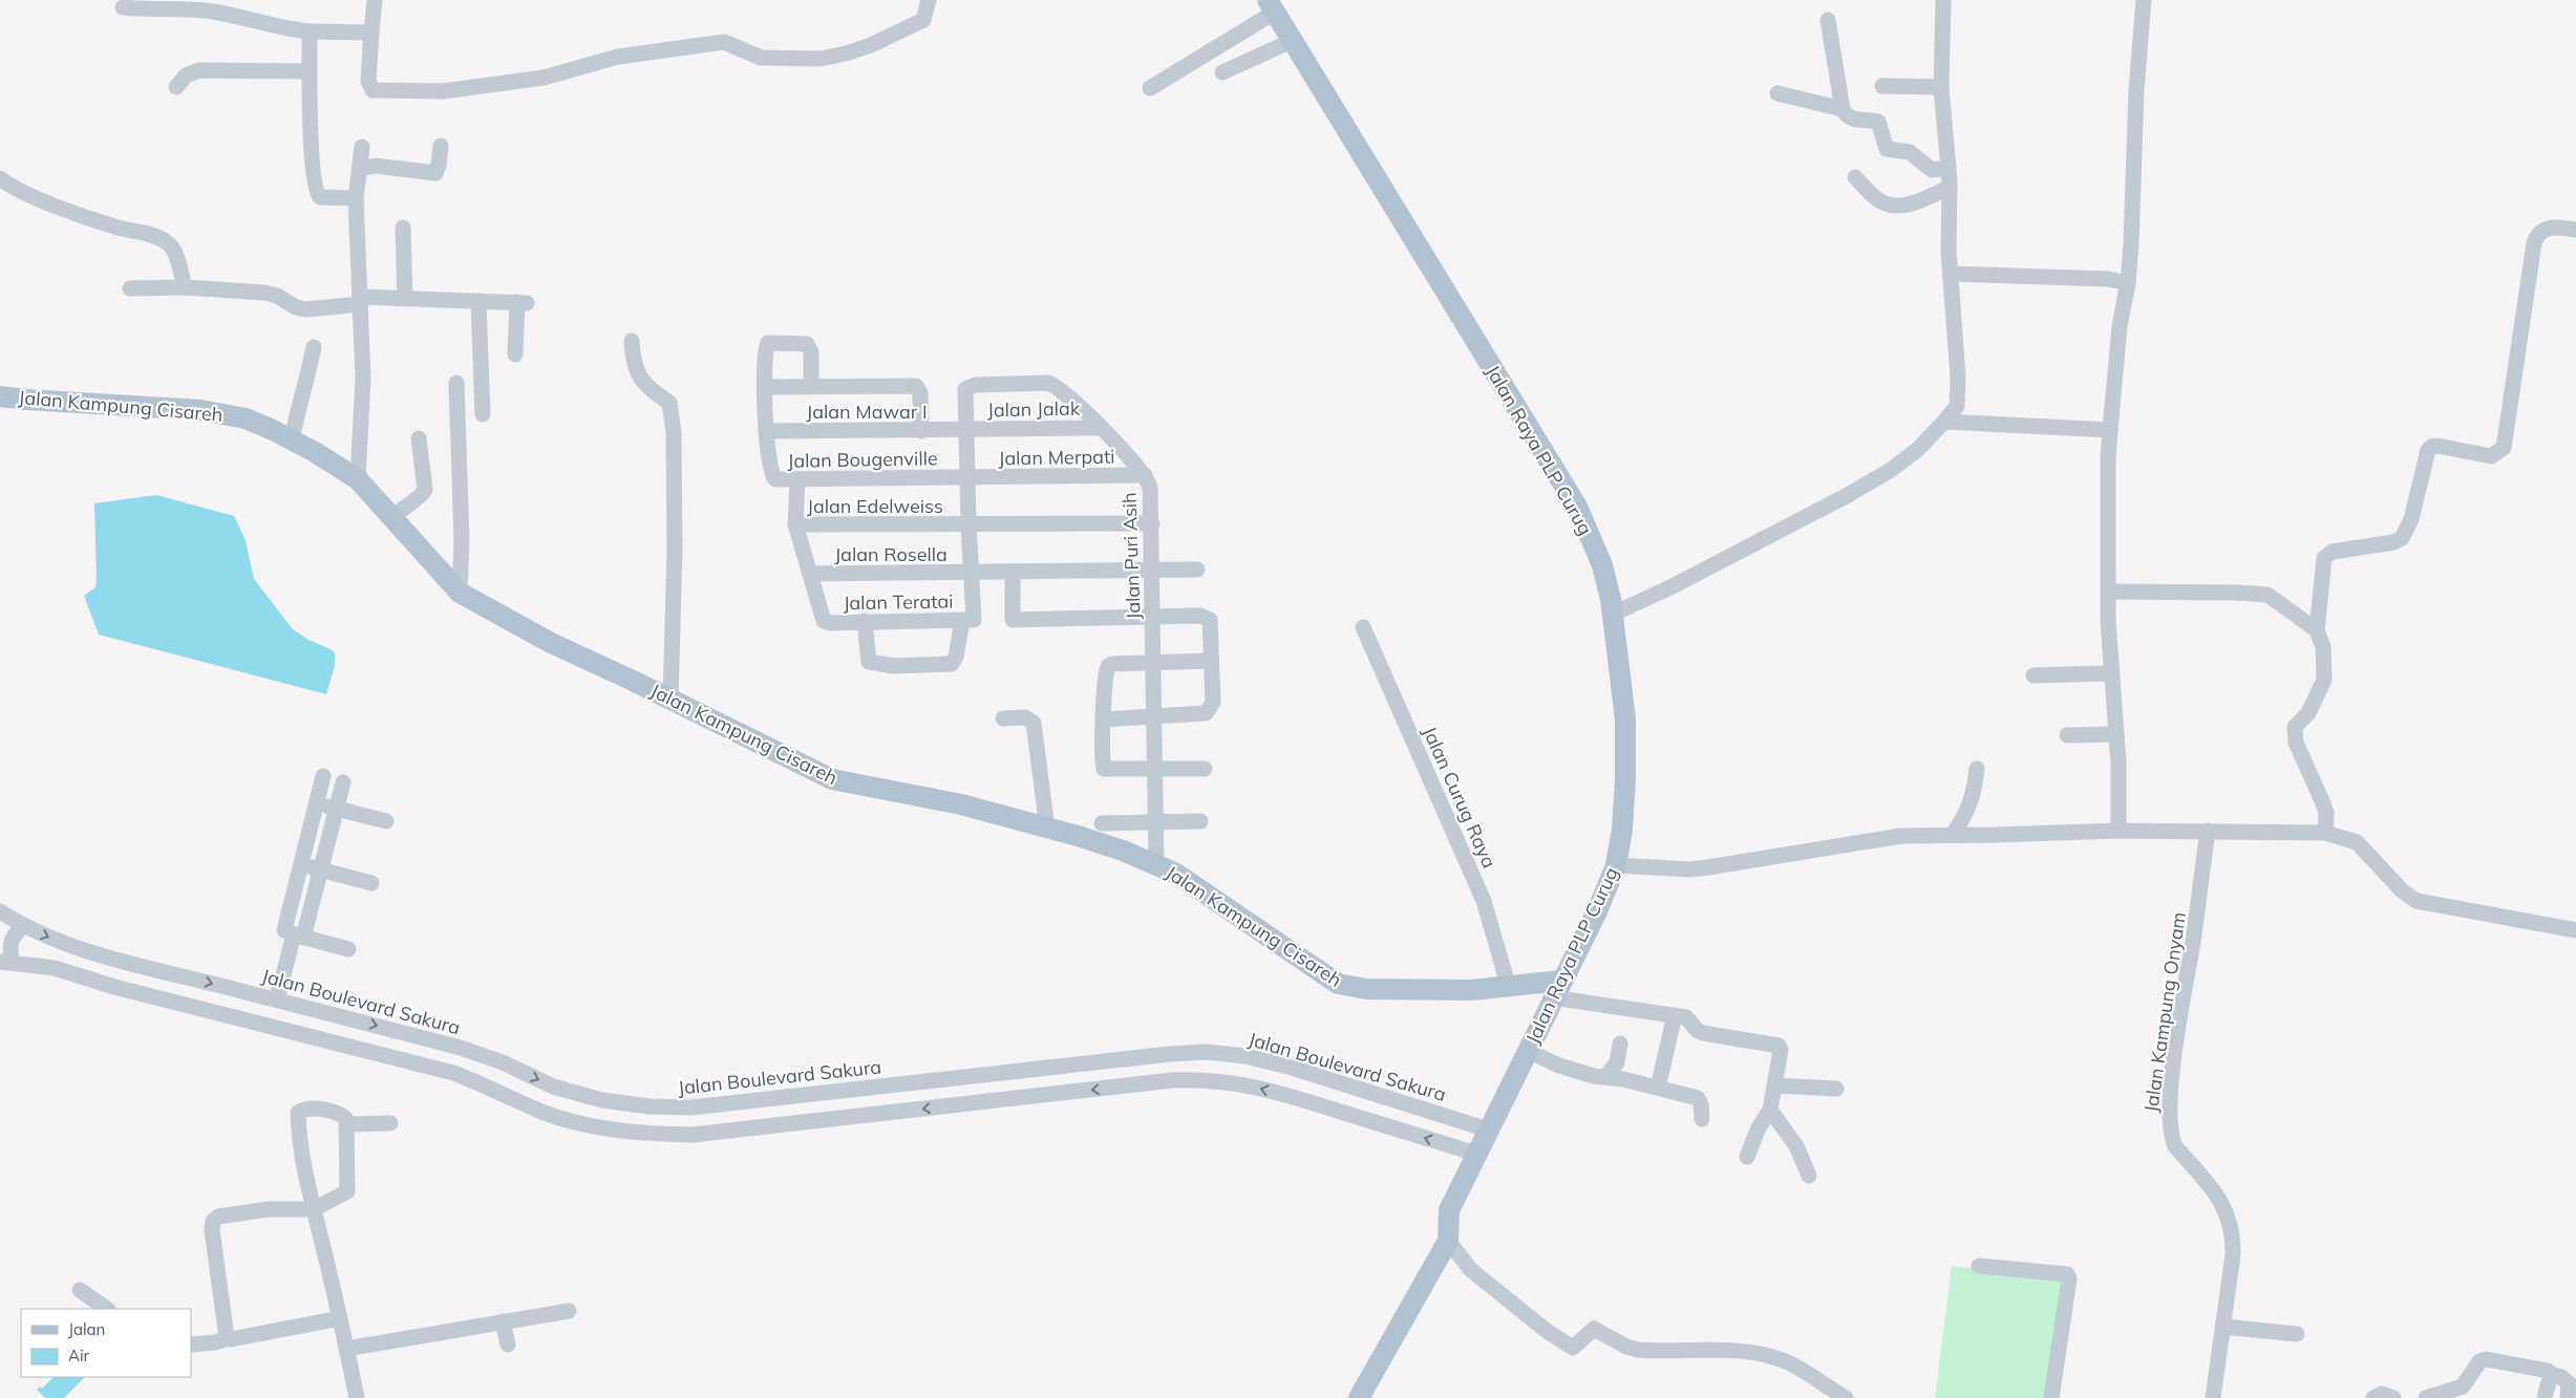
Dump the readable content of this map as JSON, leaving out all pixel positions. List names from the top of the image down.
{
  "streets": {
    "main road": ["Jalan Kampung Cisareh", "Jalan Raya PLP Curug"],
    "street": [
      "Jalan Jalak",
      "Jalan Mawar I",
      "Jalan Merpati",
      "Jalan Bougenville",
      "Jalan Edelweiss",
      "Jalan Rosella",
      "Jalan Puri Asih",
      "Jalan Teratai",
      "Jalan Curug Raya",
      "Jalan Boulevard Sakura",
      "Jalan Kampung Onyam"
    ]
  },
  "crossings": [
    ["Jalan Kampung Cisareh", "Jalan Raya PLP Curug"],
    ["Jalan Kampung Cisareh", "Jalan Puri Asih"],
    ["Jalan Kampung Cisareh", "Jalan Curug Raya"],
    ["Jalan Jalak", "Jalan Mawar I"],
    ["Jalan Jalak", "Jalan Puri Asih"],
    ["Jalan Mawar I", "Jalan Bougenville"],
    ["Jalan Mawar I", "Jalan Puri Asih"],
    ["Jalan Raya PLP Curug", "Jalan Boulevard Sakura"],
    ["Jalan Merpati", "Jalan Bougenville"],
    ["Jalan Merpati", "Jalan Puri Asih"],
    ["Jalan Bougenville", "Jalan Edelweiss"],
    ["Jalan Bougenville", "Jalan Puri Asih"],
    ["Jalan Edelweiss", "Jalan Puri Asih"],
    ["Jalan Rosella", "Jalan Puri Asih"],
    ["Jalan Rosella", "Jalan Teratai"],
    ["Jalan Puri Asih", "Jalan Teratai"]
  ],
  "legend": ["Jalan", "Air"]
}
